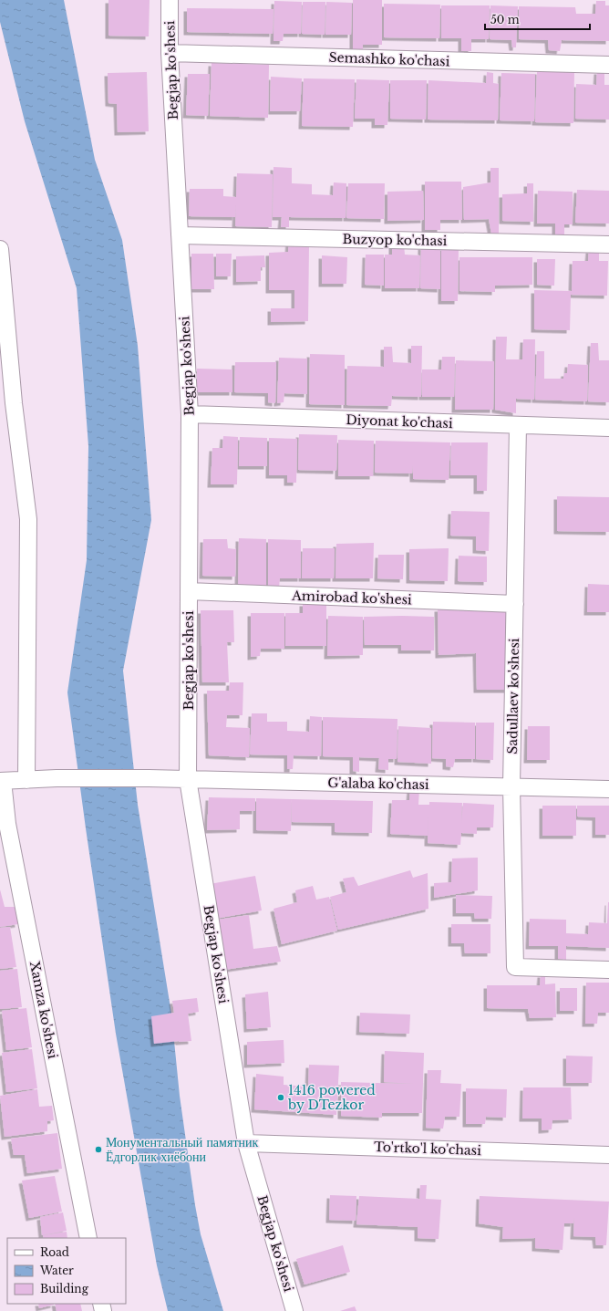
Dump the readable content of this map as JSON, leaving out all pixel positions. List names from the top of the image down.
{
  "streets": {
    "street": [
      "Semashko ko'chasi",
      "Begjap ko'shesi",
      "Buzyop ko'chasi",
      "Diyonat ko'chasi",
      "Amirobad ko'shesi",
      "Sadullaev ko'shesi",
      "G'alaba ko'chasi",
      "Xamza ko'shesi",
      "To'rtko'l ko'chasi"
    ]
  },
  "crossings": [
    ["Semashko ko'chasi", "Begjap ko'shesi"],
    ["Begjap ko'shesi", "Buzyop ko'chasi"],
    ["Begjap ko'shesi", "Diyonat ko'chasi"],
    ["Begjap ko'shesi", "Amirobad ko'shesi"],
    ["Begjap ko'shesi", "G'alaba ko'chasi"],
    ["Begjap ko'shesi", "To'rtko'l ko'chasi"],
    ["Diyonat ko'chasi", "Sadullaev ko'shesi"],
    ["Amirobad ko'shesi", "Sadullaev ko'shesi"],
    ["Sadullaev ko'shesi", "G'alaba ko'chasi"],
    ["G'alaba ko'chasi", "Xamza ko'shesi"]
  ],
  "places": ["1416 powered by DTezkor", "Монументальный памятник Ёдгорлик хиёбони"],
  "legend": ["Road", "Water", "Building"],
  "scale_bar": "50 m"
}
